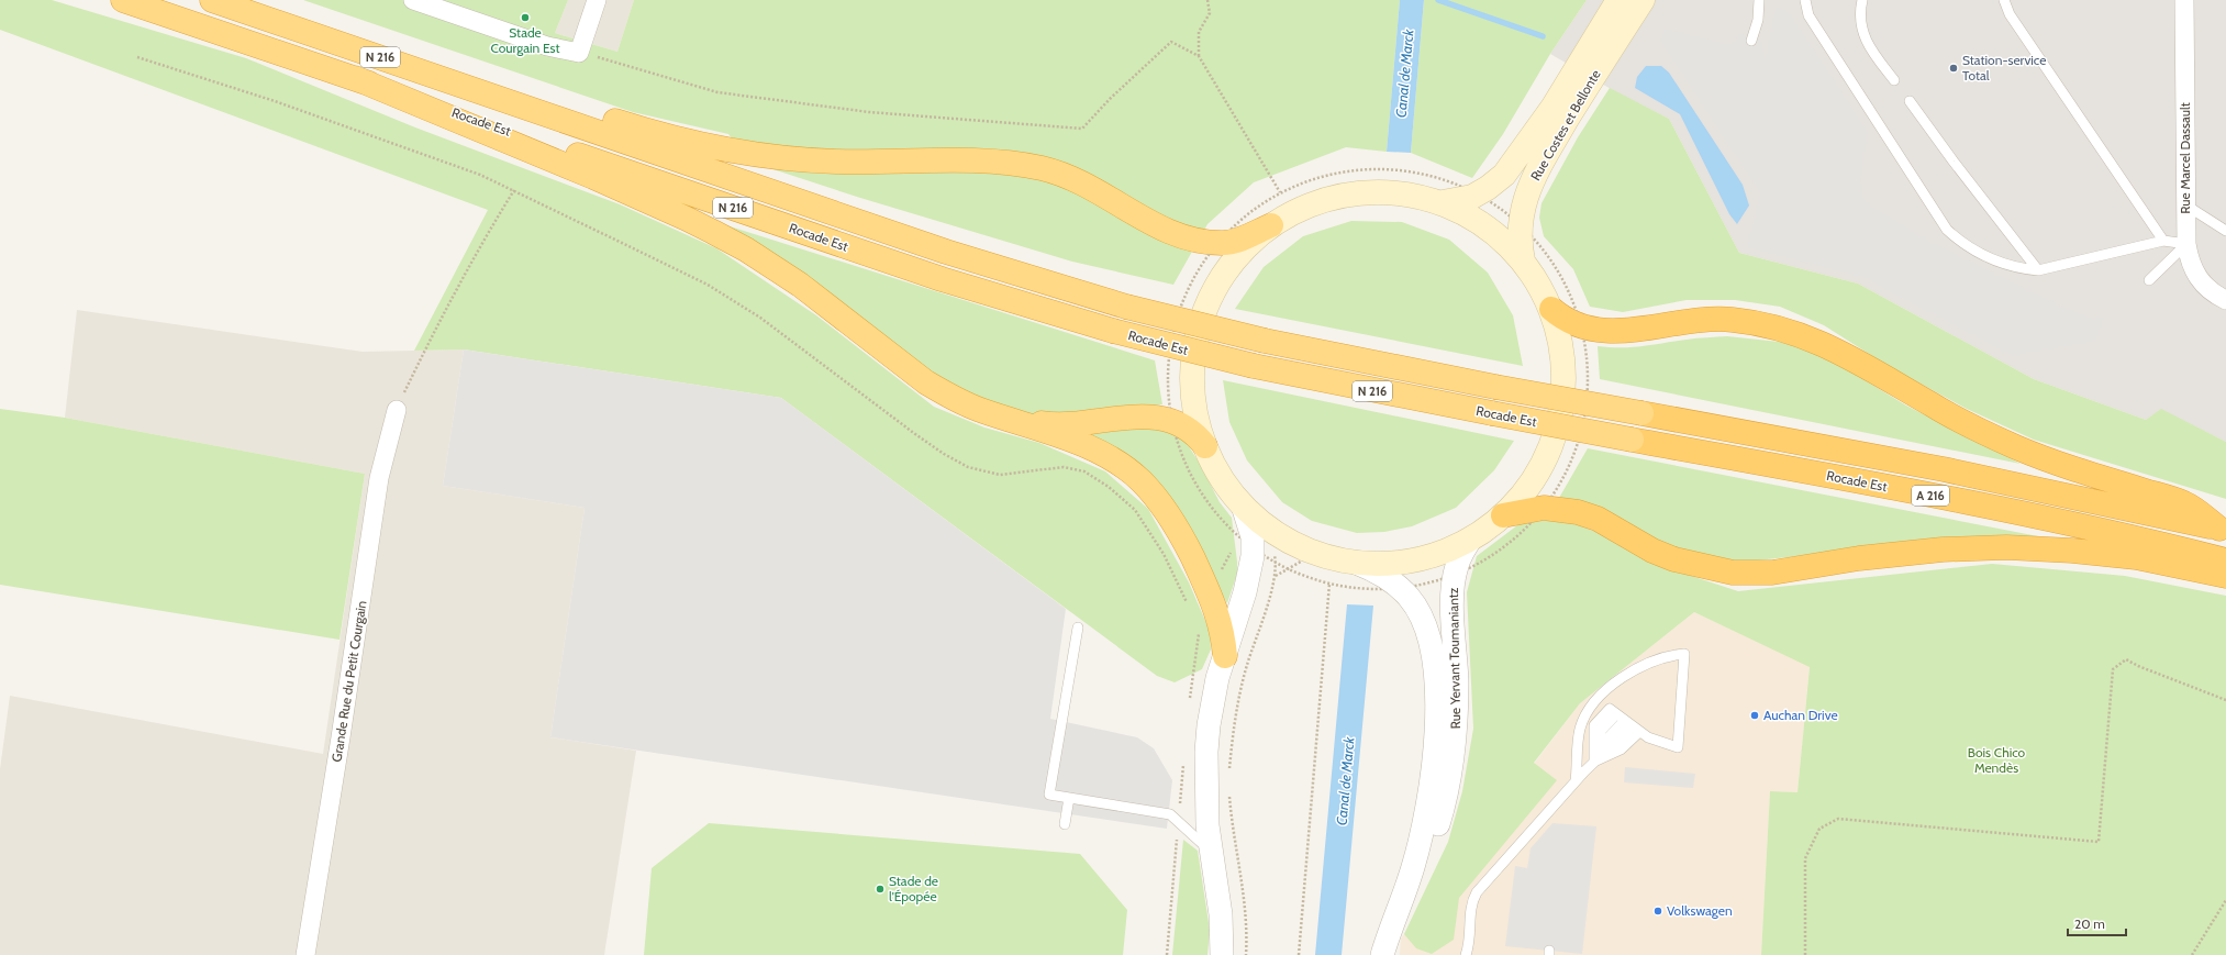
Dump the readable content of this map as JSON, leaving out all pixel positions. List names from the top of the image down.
{
  "streets": {
    "highway": ["N 216", "Rocade Est", "A 216"],
    "main road": ["Rue Costes et Bellonte"],
    "street": ["Rue Marcel Dassault", "Rue Yervant Toumaniantz", "Grande Rue du Petit Courgain"]
  },
  "water": ["Canal de Marck"],
  "parks": ["Bois Chico Mendès"],
  "places": [
    "Stade Courgain Est",
    "Station-service Total",
    "Auchan Drive",
    "Stade de l'Épopée",
    "Volkswagen"
  ],
  "scale_bar": "20 m"
}
